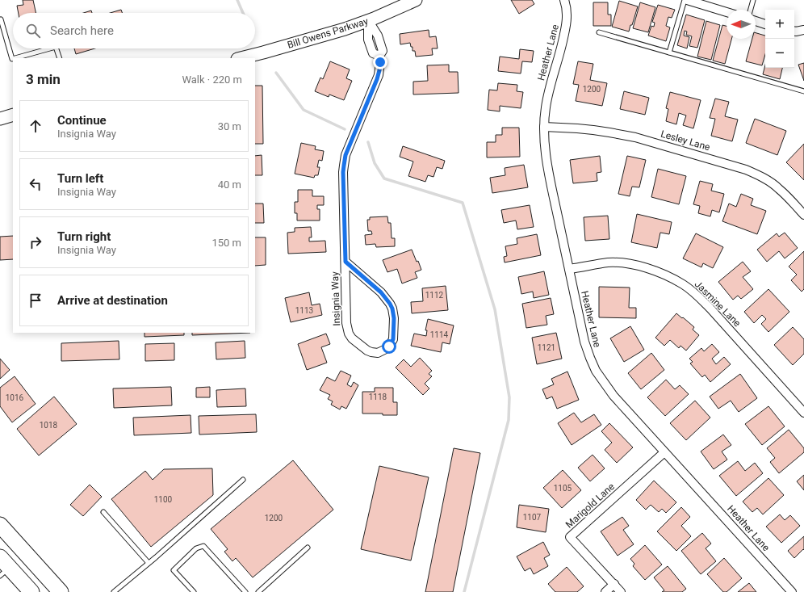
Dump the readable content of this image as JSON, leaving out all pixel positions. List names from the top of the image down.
{
  "streets": {
    "main road": ["Bill Owens Parkway"],
    "street": [
      "Heather Lane",
      "Lesley Lane",
      "Insignia Way",
      "Jasmine Lane",
      "Marigold Lane"
    ]
  },
  "crossings": [
    ["Bill Owens Parkway", "Insignia Way"],
    ["Heather Lane", "Lesley Lane"],
    ["Heather Lane", "Jasmine Lane"],
    ["Heather Lane", "Marigold Lane"]
  ],
  "house_numbers": [
    "1200",
    "1112",
    "1113",
    "1114",
    "1121",
    "1118",
    "1016",
    "1018",
    "1105",
    "1100",
    "1107",
    "1200"
  ],
  "north": "left",
  "page": {
    "map_buttons": ["+", "−"],
    "search": "Search here",
    "heading": ["3 min", "Walk · 220 m"],
    "list": [
      ["Continue", "Insignia Way", "30 m"],
      ["Turn left", "Insignia Way", "40 m"],
      ["Turn right", "Insignia Way", "150 m"],
      "Arrive at destination"
    ]
  }
}
